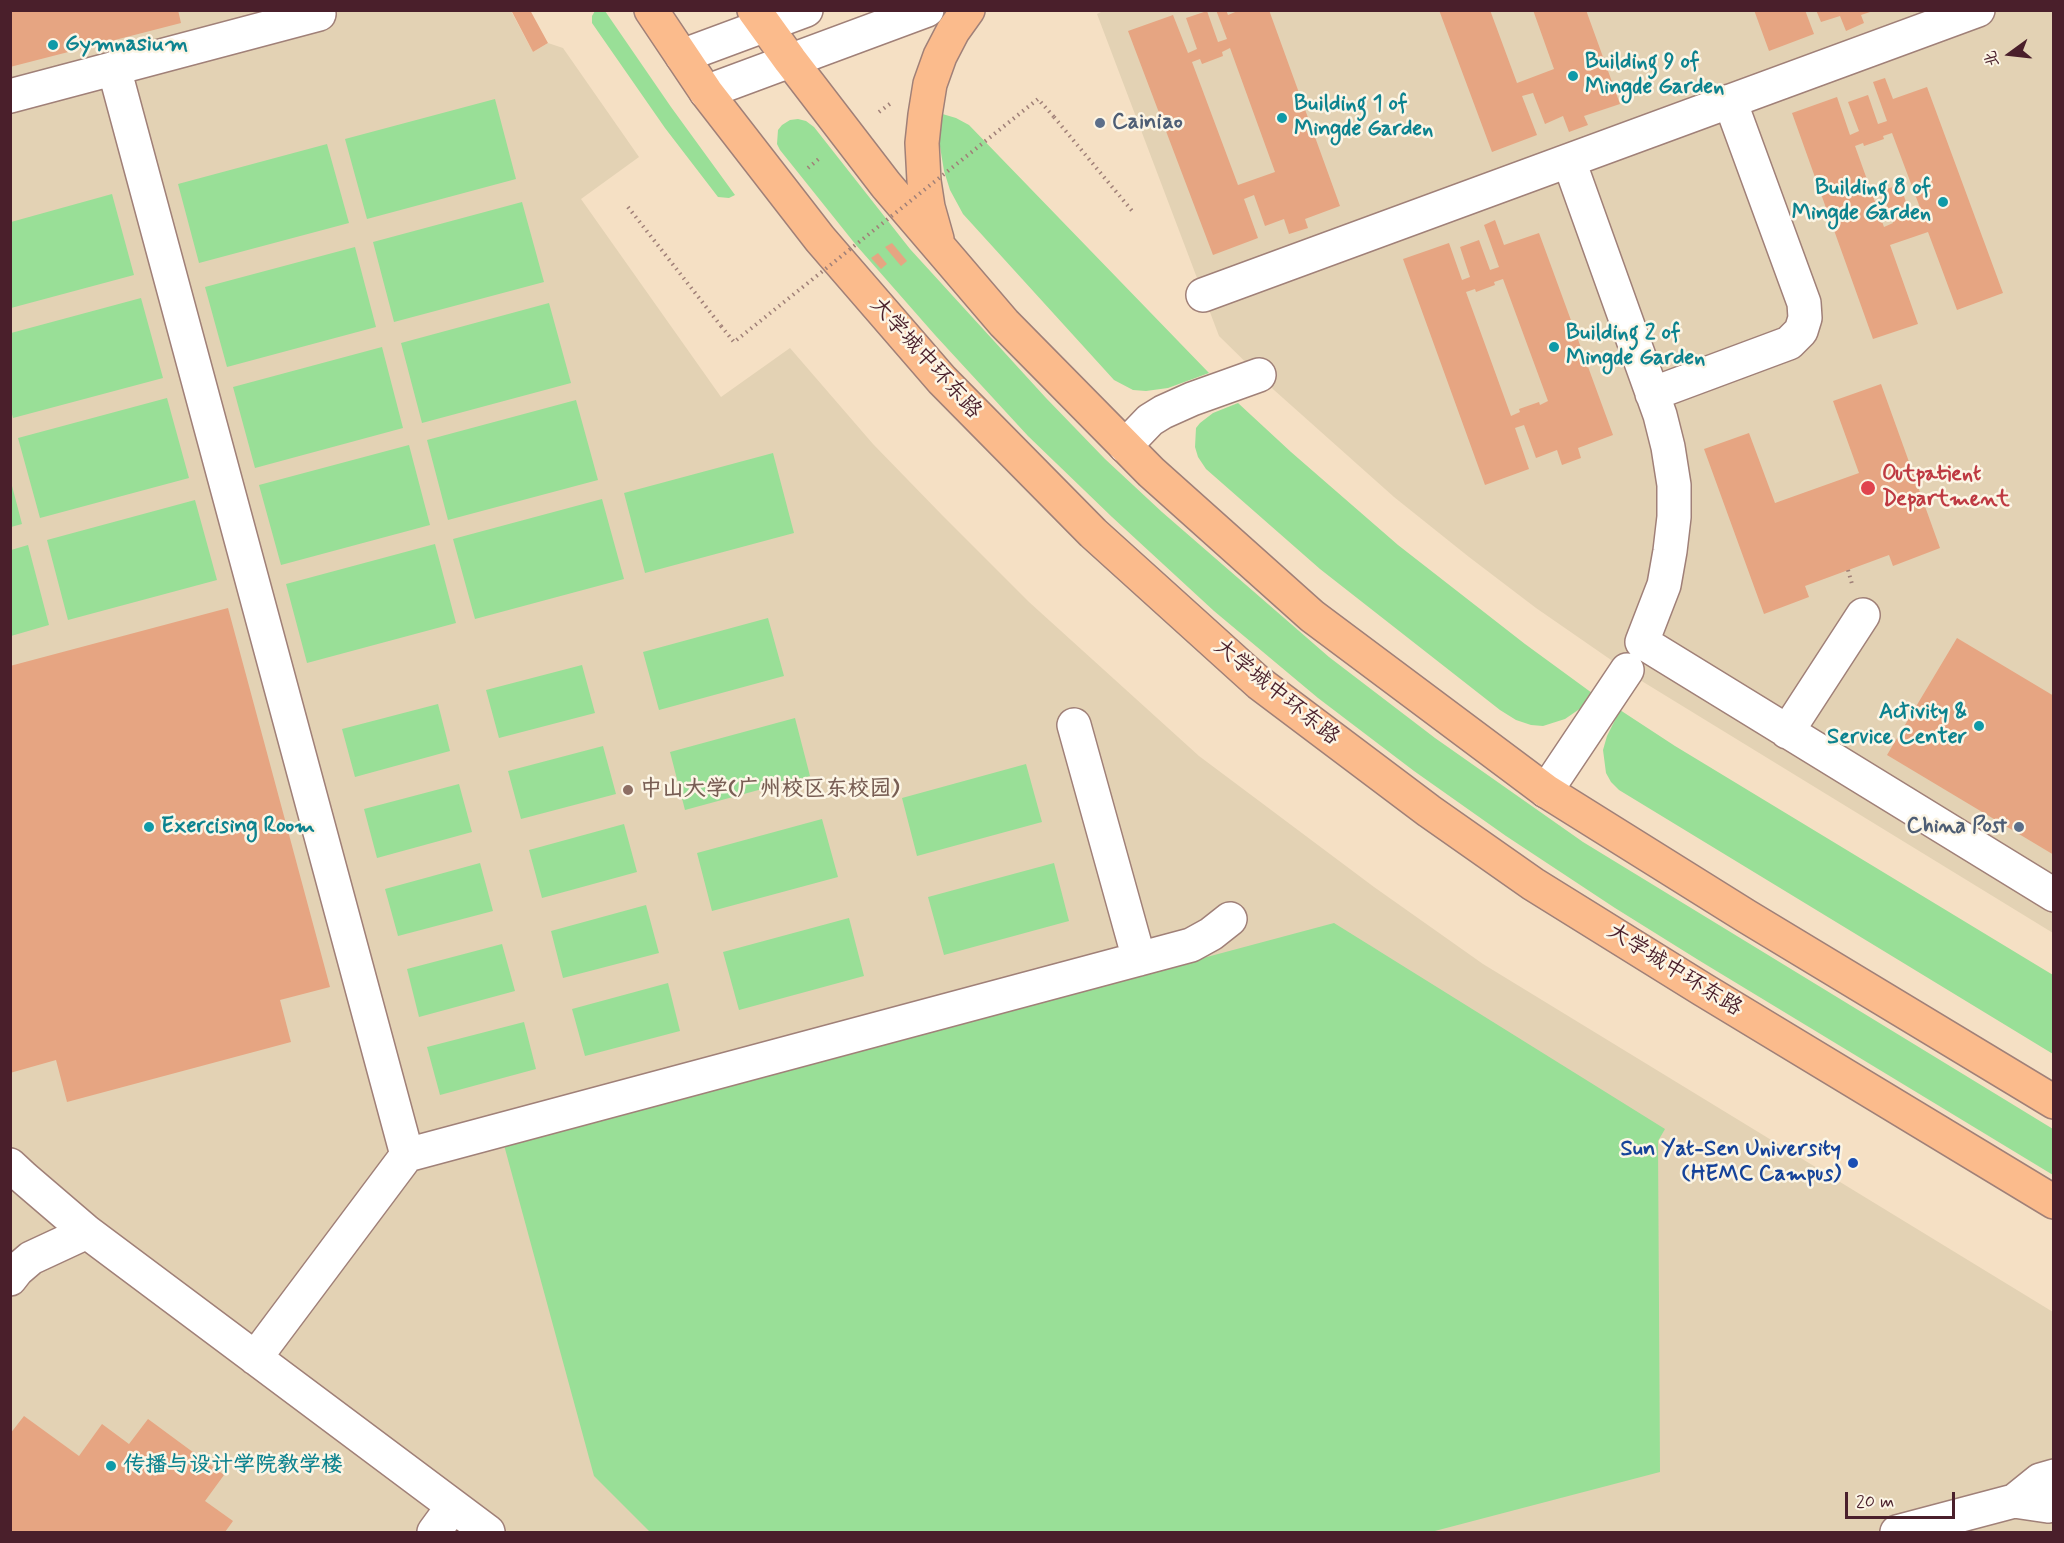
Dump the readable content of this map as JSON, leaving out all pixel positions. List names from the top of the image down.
{
  "streets": {
    "main road": ["大学城中环东路"]
  },
  "places": [
    "Gymnasium",
    "Building 9 of Mingde Garden",
    "Building 1 of Mingde Garden",
    "Cainiao",
    "Building 8 of Mingde Garden",
    "Building 2 of Mingde Garden",
    "Outpatient Department",
    "Activity & Service Center",
    "中山大学(广州校区东校园)",
    "Exercising Room",
    "China Post",
    "Sun Yat-Sen University (HEMC Campus)",
    "传播与设计学院教学楼"
  ],
  "scale_bar": "20 m",
  "north": "left"
}
